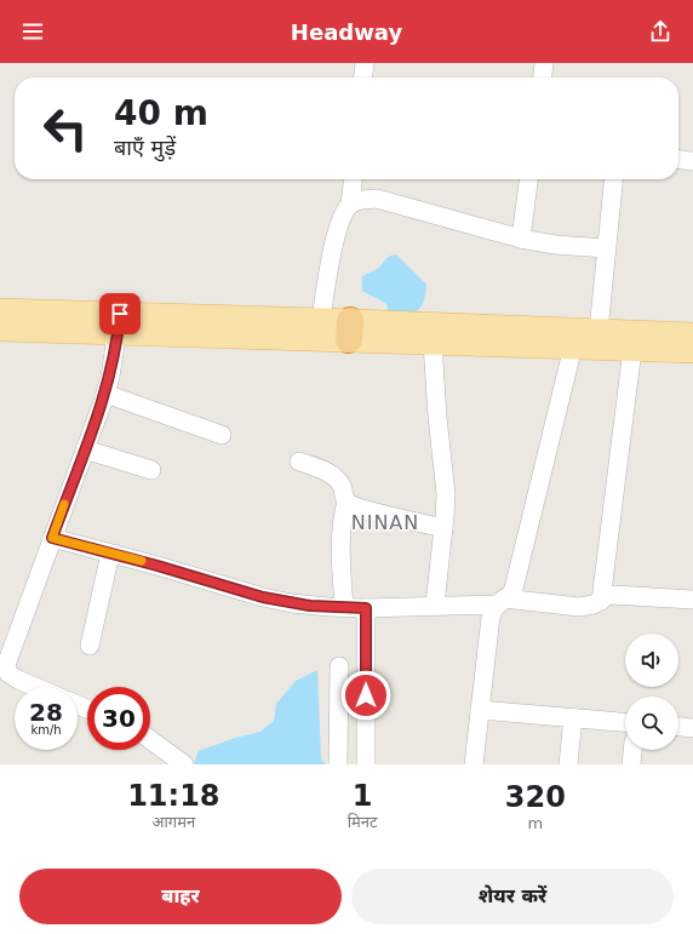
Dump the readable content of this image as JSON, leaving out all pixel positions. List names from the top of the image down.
{
  "districts": ["NINAN"],
  "page": {
    "header": "Headway",
    "turn": ["40 m", "बाएँ मुड़ें"],
    "speed": "28 km/h",
    "limit": "30",
    "eta": [
      "11:18",
      "आगमन",
      "1",
      "मिनट",
      "320",
      "m"
    ],
    "buttons": ["बाहर", "शेयर करें"]
  }
}
